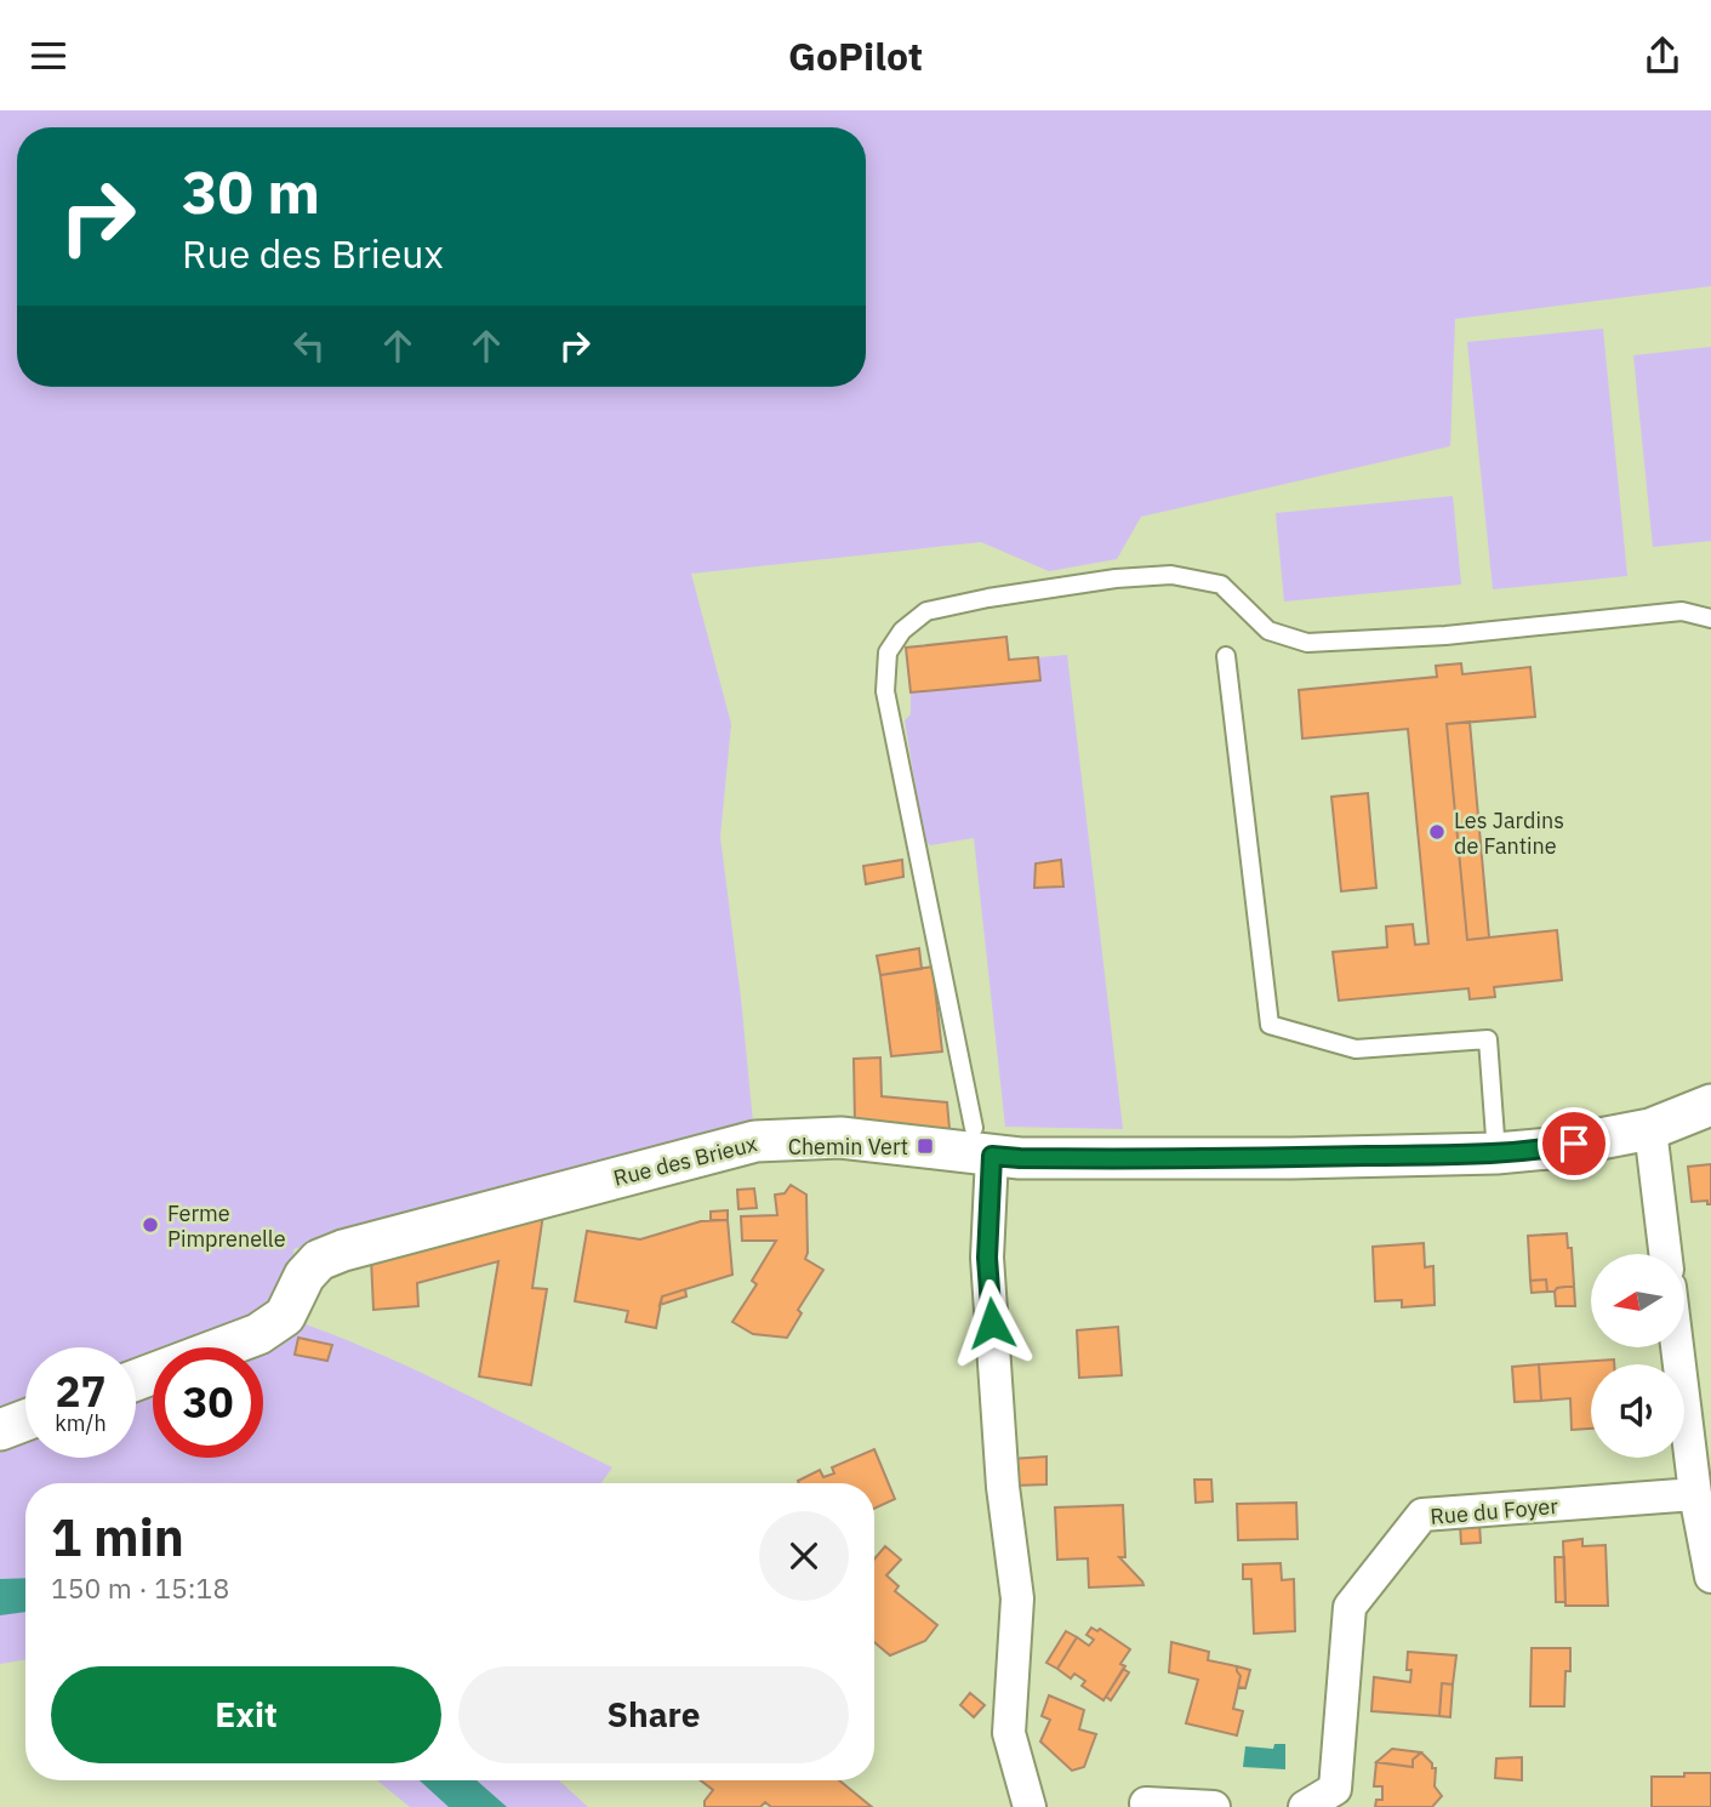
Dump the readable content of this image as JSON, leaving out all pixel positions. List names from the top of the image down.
{
  "streets": {
    "street": ["Rue des Brieux", "Rue du Foyer"]
  },
  "places": {
    "other": ["Les Jardins de Fantine", "Ferme Pimprenelle"],
    "transit": ["Chemin Vert"]
  },
  "north": "left",
  "page": {
    "header": "GoPilot",
    "turn": ["30 m", "Rue des Brieux"],
    "speed": "27 km/h",
    "limit": "30",
    "heading": ["1 min", "150 m · 15:18"],
    "buttons": ["Exit", "Share"]
  }
}
